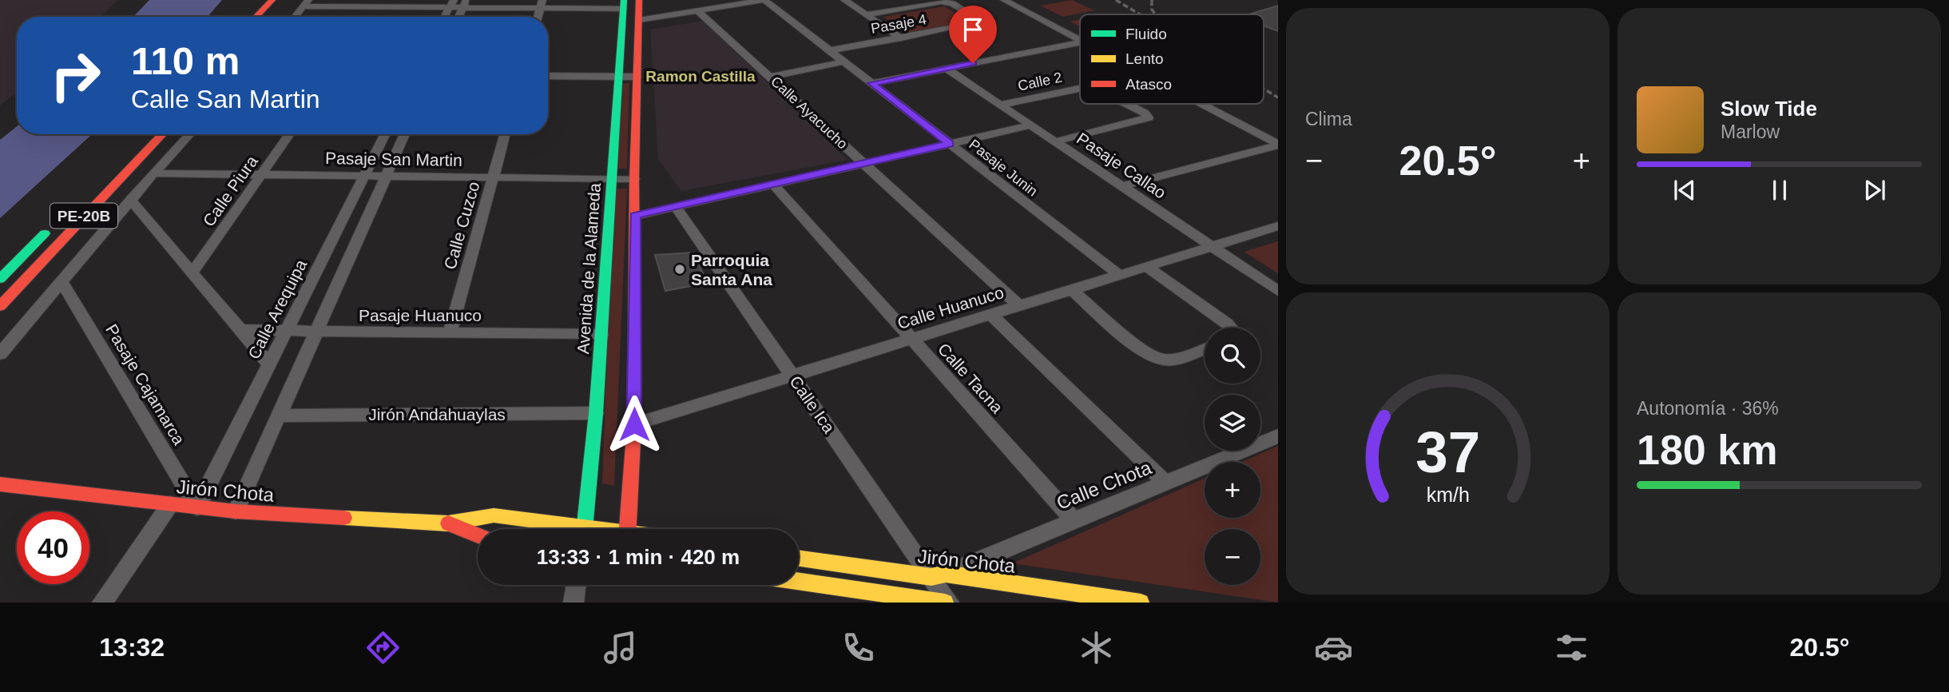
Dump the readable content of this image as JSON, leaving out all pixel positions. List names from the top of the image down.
{
  "streets": {
    "main road": ["PE-20B", "Avenida de la Alameda", "Jirón Chota"],
    "street": [
      "Pasaje 4",
      "Calle 2",
      "Calle Ayacucho",
      "Pasaje San Martin",
      "Pasaje Callao",
      "Pasaje Junin",
      "Calle Piura",
      "Calle Cuzco",
      "Calle Huanuco",
      "Calle Arequipa",
      "Pasaje Huanuco",
      "Calle Tacna",
      "Pasaje Cajamarca",
      "Calle Ica",
      "Jirón Andahuaylas",
      "Calle Chota"
    ]
  },
  "crossings": [
    ["Pasaje 4", "Pasaje Junin"],
    ["Calle 2", "Pasaje Callao"],
    ["Calle Ayacucho", "Calle Huanuco"],
    ["Pasaje San Martin", "Calle Piura"],
    ["Pasaje San Martin", "Calle Cuzco"],
    ["Pasaje San Martin", "Avenida de la Alameda"],
    ["Pasaje San Martin", "Calle Arequipa"],
    ["Pasaje Callao", "Calle Huanuco"],
    ["Pasaje Junin", "Calle Huanuco"],
    ["Calle Cuzco", "Pasaje Huanuco"],
    ["Avenida de la Alameda", "Pasaje Huanuco"],
    ["Avenida de la Alameda", "Jirón Andahuaylas"],
    ["Calle Huanuco", "Calle Tacna"],
    ["Calle Huanuco", "Calle Ica"],
    ["Calle Arequipa", "Pasaje Huanuco"],
    ["Calle Arequipa", "Pasaje Cajamarca"],
    ["Calle Arequipa", "Jirón Chota"],
    ["Calle Tacna", "Calle Chota"],
    ["Pasaje Cajamarca", "Jirón Chota"],
    ["Calle Ica", "Calle Chota"],
    ["Calle Ica", "Jirón Chota"],
    ["Calle Chota", "Jirón Chota"]
  ],
  "districts": ["Ramon Castilla"],
  "places": ["Parroquia Santa Ana"],
  "legend": ["Fluido", "Lento", "Atasco"],
  "page": {
    "tile": [
      "Clima",
      ["Autonomía · 36%", "180 km"]
    ],
    "turn": ["110 m", "Calle San Martin"],
    "song": ["Slow Tide", "Marlow"],
    "heat": ["−", "20.5°", "+"],
    "map_buttons": ["+", "−"],
    "limit": "40",
    "trip": "13:33 · 1 min · 420 m",
    "tabs": ["13:32", "20.5°"],
    "gauge": ["37", "km/h"]
  }
}
